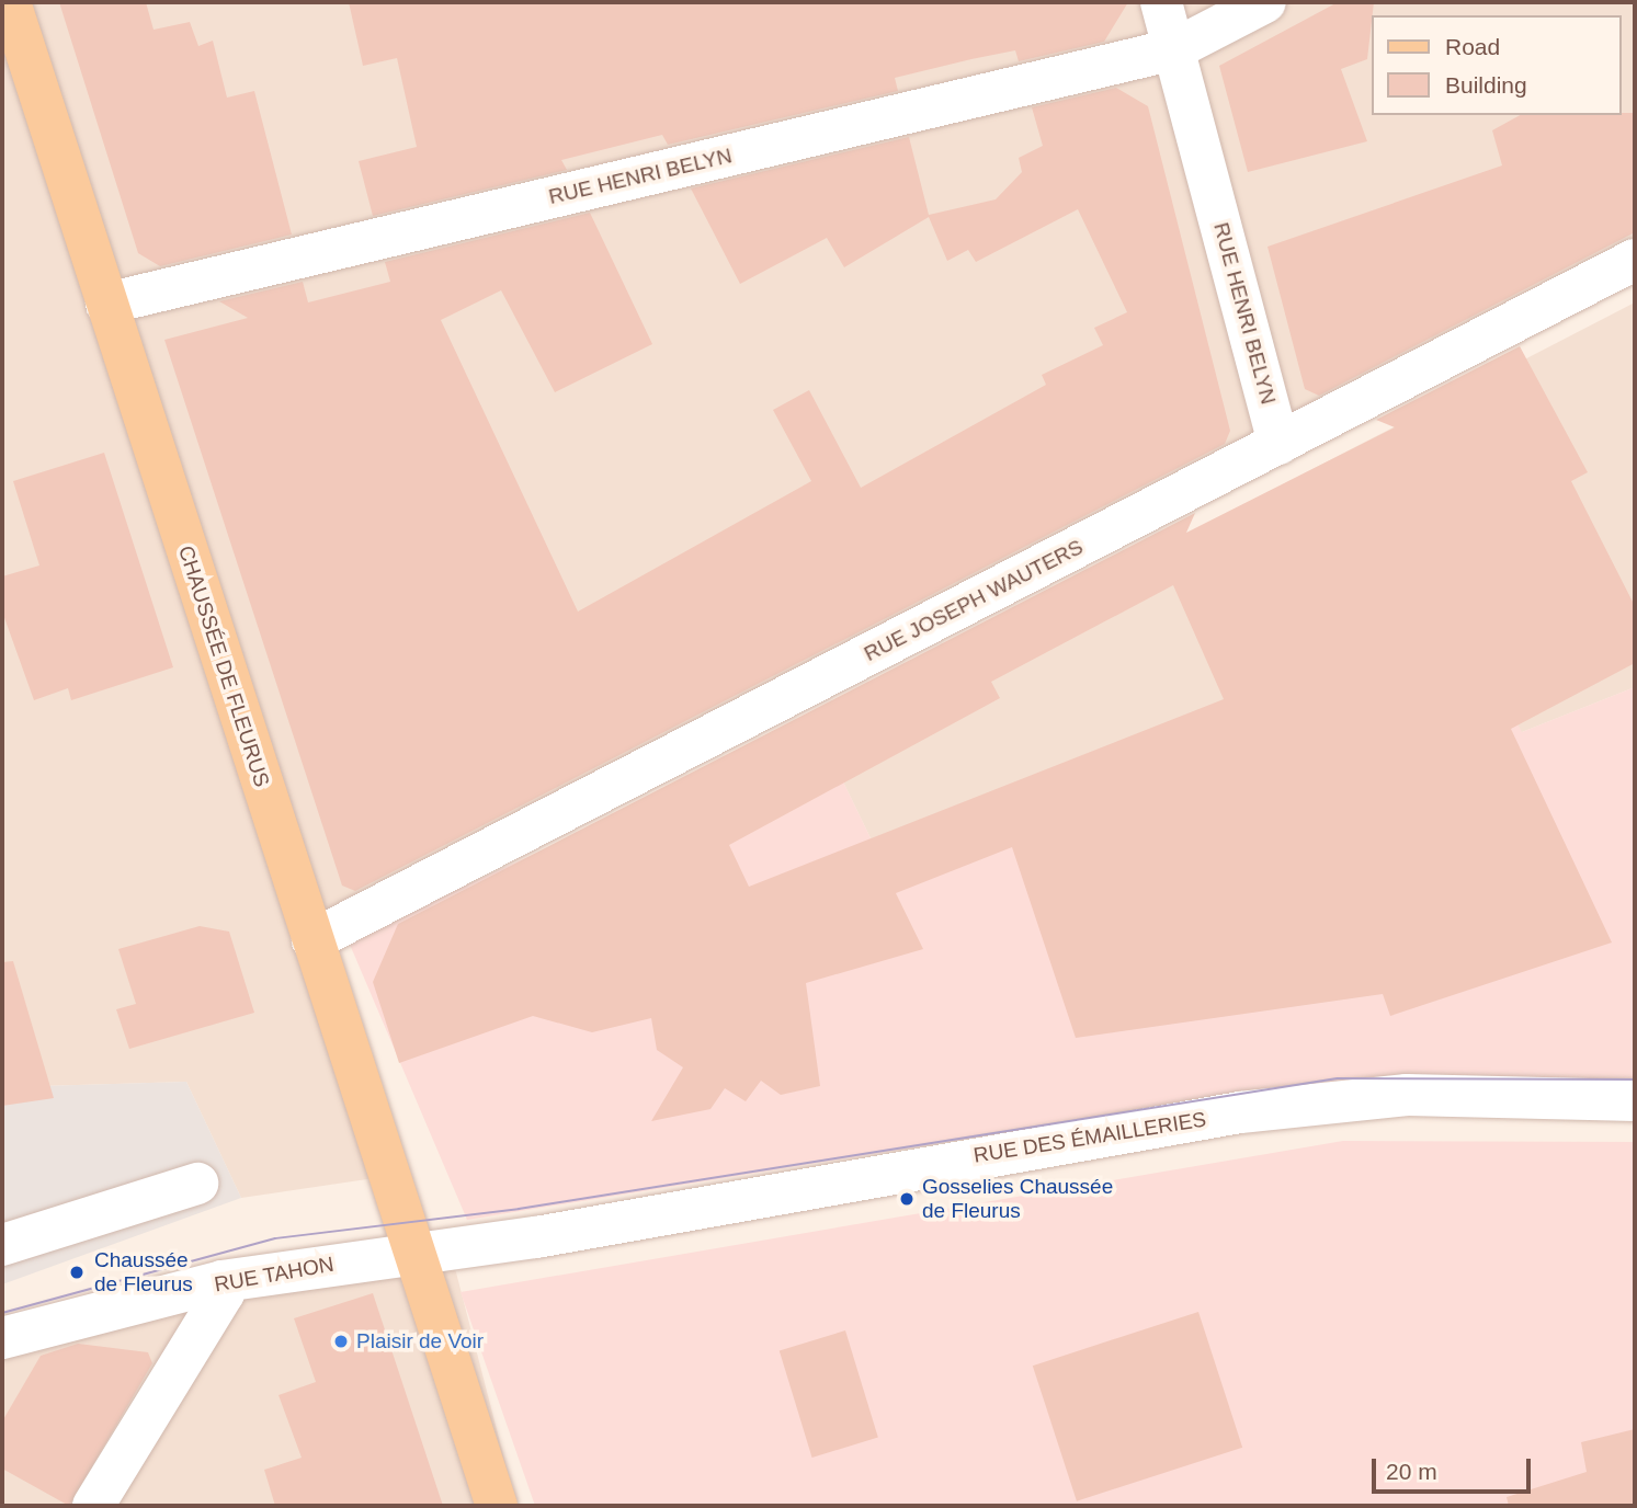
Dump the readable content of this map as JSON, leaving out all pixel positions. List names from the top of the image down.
{
  "streets": {
    "main road": ["CHAUSSÉE DE FLEURUS"],
    "street": [
      "RUE HENRI BELYN",
      "RUE JOSEPH WAUTERS",
      "RUE DES ÉMAILLERIES",
      "RUE TAHON"
    ]
  },
  "crossings": [
    ["RUE HENRI BELYN", "RUE JOSEPH WAUTERS"],
    ["RUE HENRI BELYN", "CHAUSSÉE DE FLEURUS"],
    ["RUE JOSEPH WAUTERS", "CHAUSSÉE DE FLEURUS"],
    ["CHAUSSÉE DE FLEURUS", "RUE DES ÉMAILLERIES"],
    ["CHAUSSÉE DE FLEURUS", "RUE TAHON"],
    ["RUE DES ÉMAILLERIES", "RUE TAHON"]
  ],
  "places": ["Gosselies Chaussée de Fleurus", "Chaussée de Fleurus", "Plaisir de Voir"],
  "legend": ["Road", "Building"],
  "scale_bar": "20 m"
}
